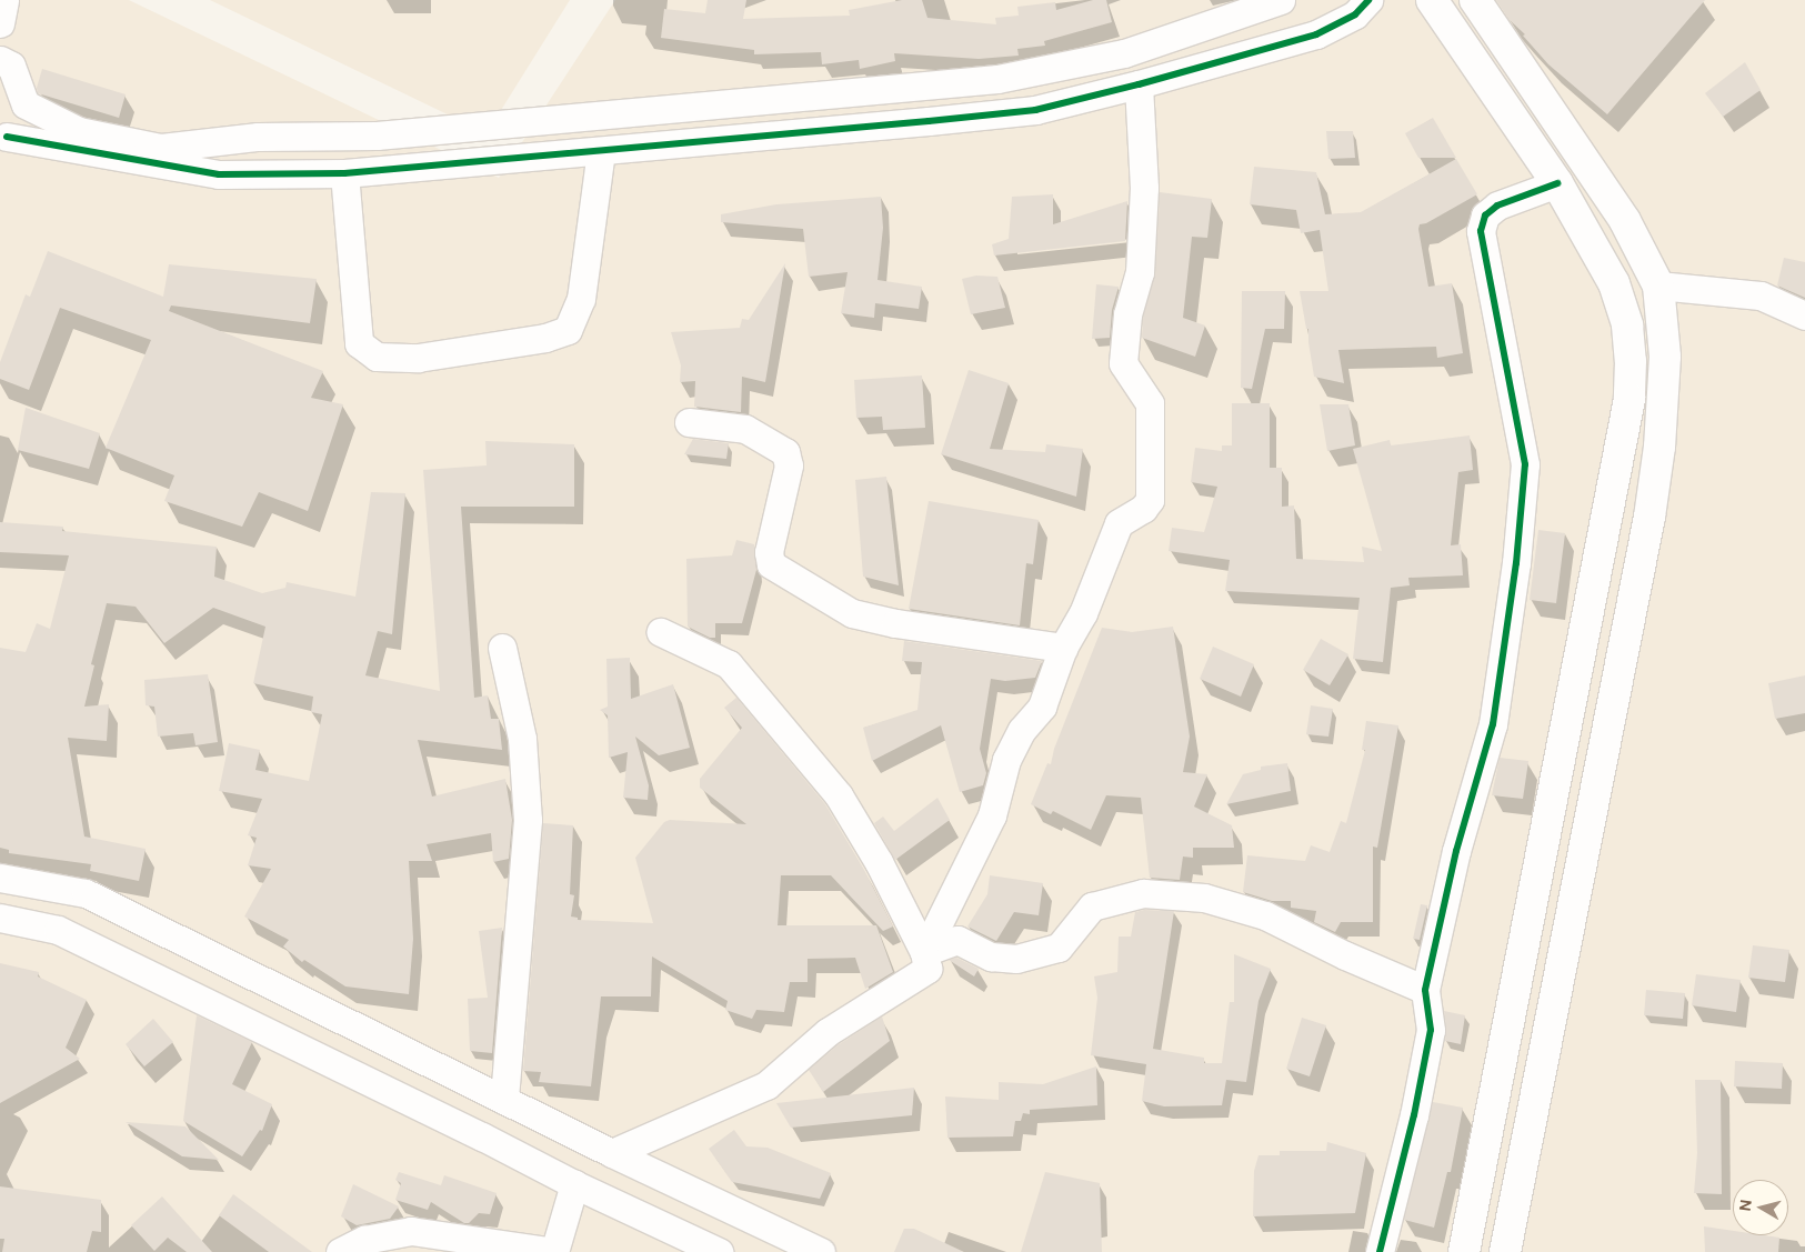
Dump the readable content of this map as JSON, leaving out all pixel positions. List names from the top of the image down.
{
  "north": "left"
}
